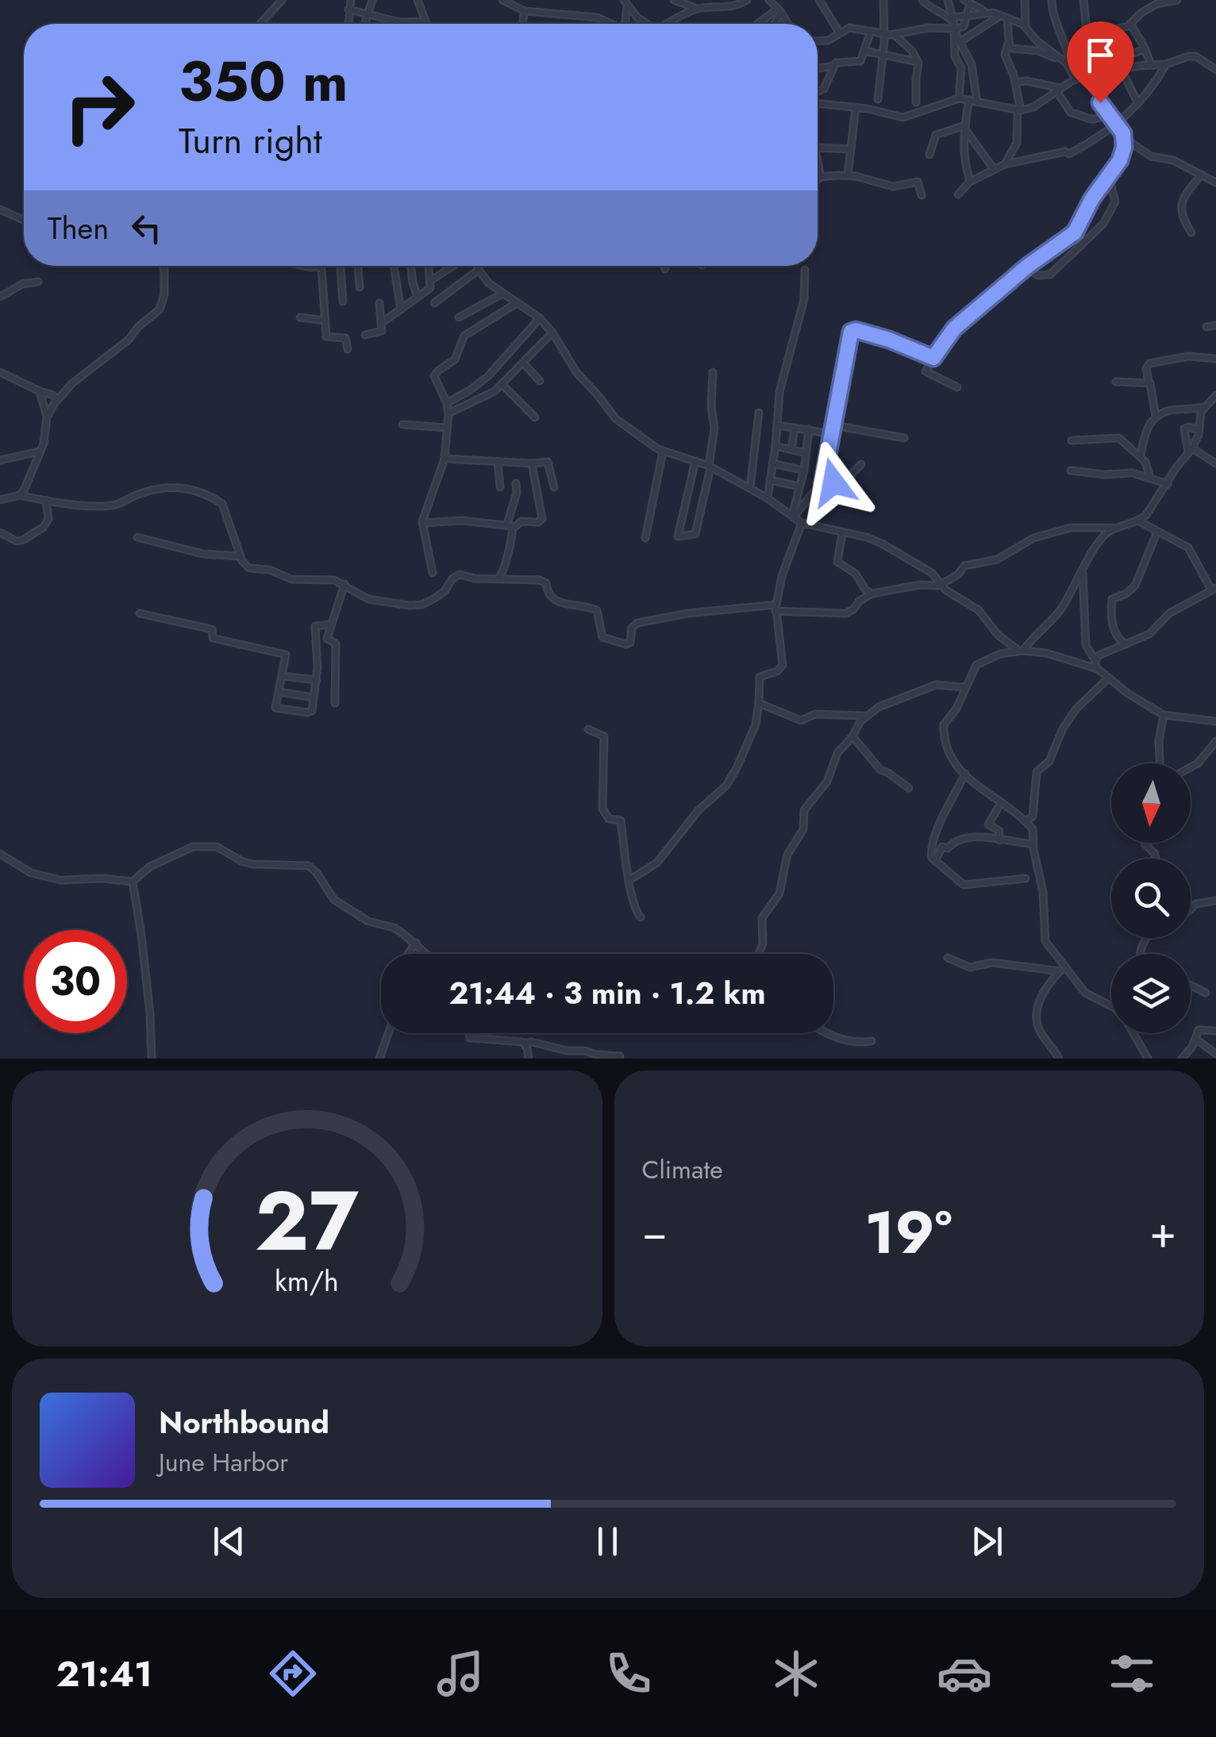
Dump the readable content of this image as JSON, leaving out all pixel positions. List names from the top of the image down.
{
  "north": "bottom",
  "page": {
    "turn": ["350 m", "Turn right"],
    "then": "Then",
    "limit": "30",
    "trip": "21:44 · 3 min · 1.2 km",
    "tile": "Climate",
    "heat": ["−", "19°", "+"],
    "song": ["Northbound", "June Harbor"],
    "tabs": "21:41",
    "gauge": ["27", "km/h"]
  }
}
